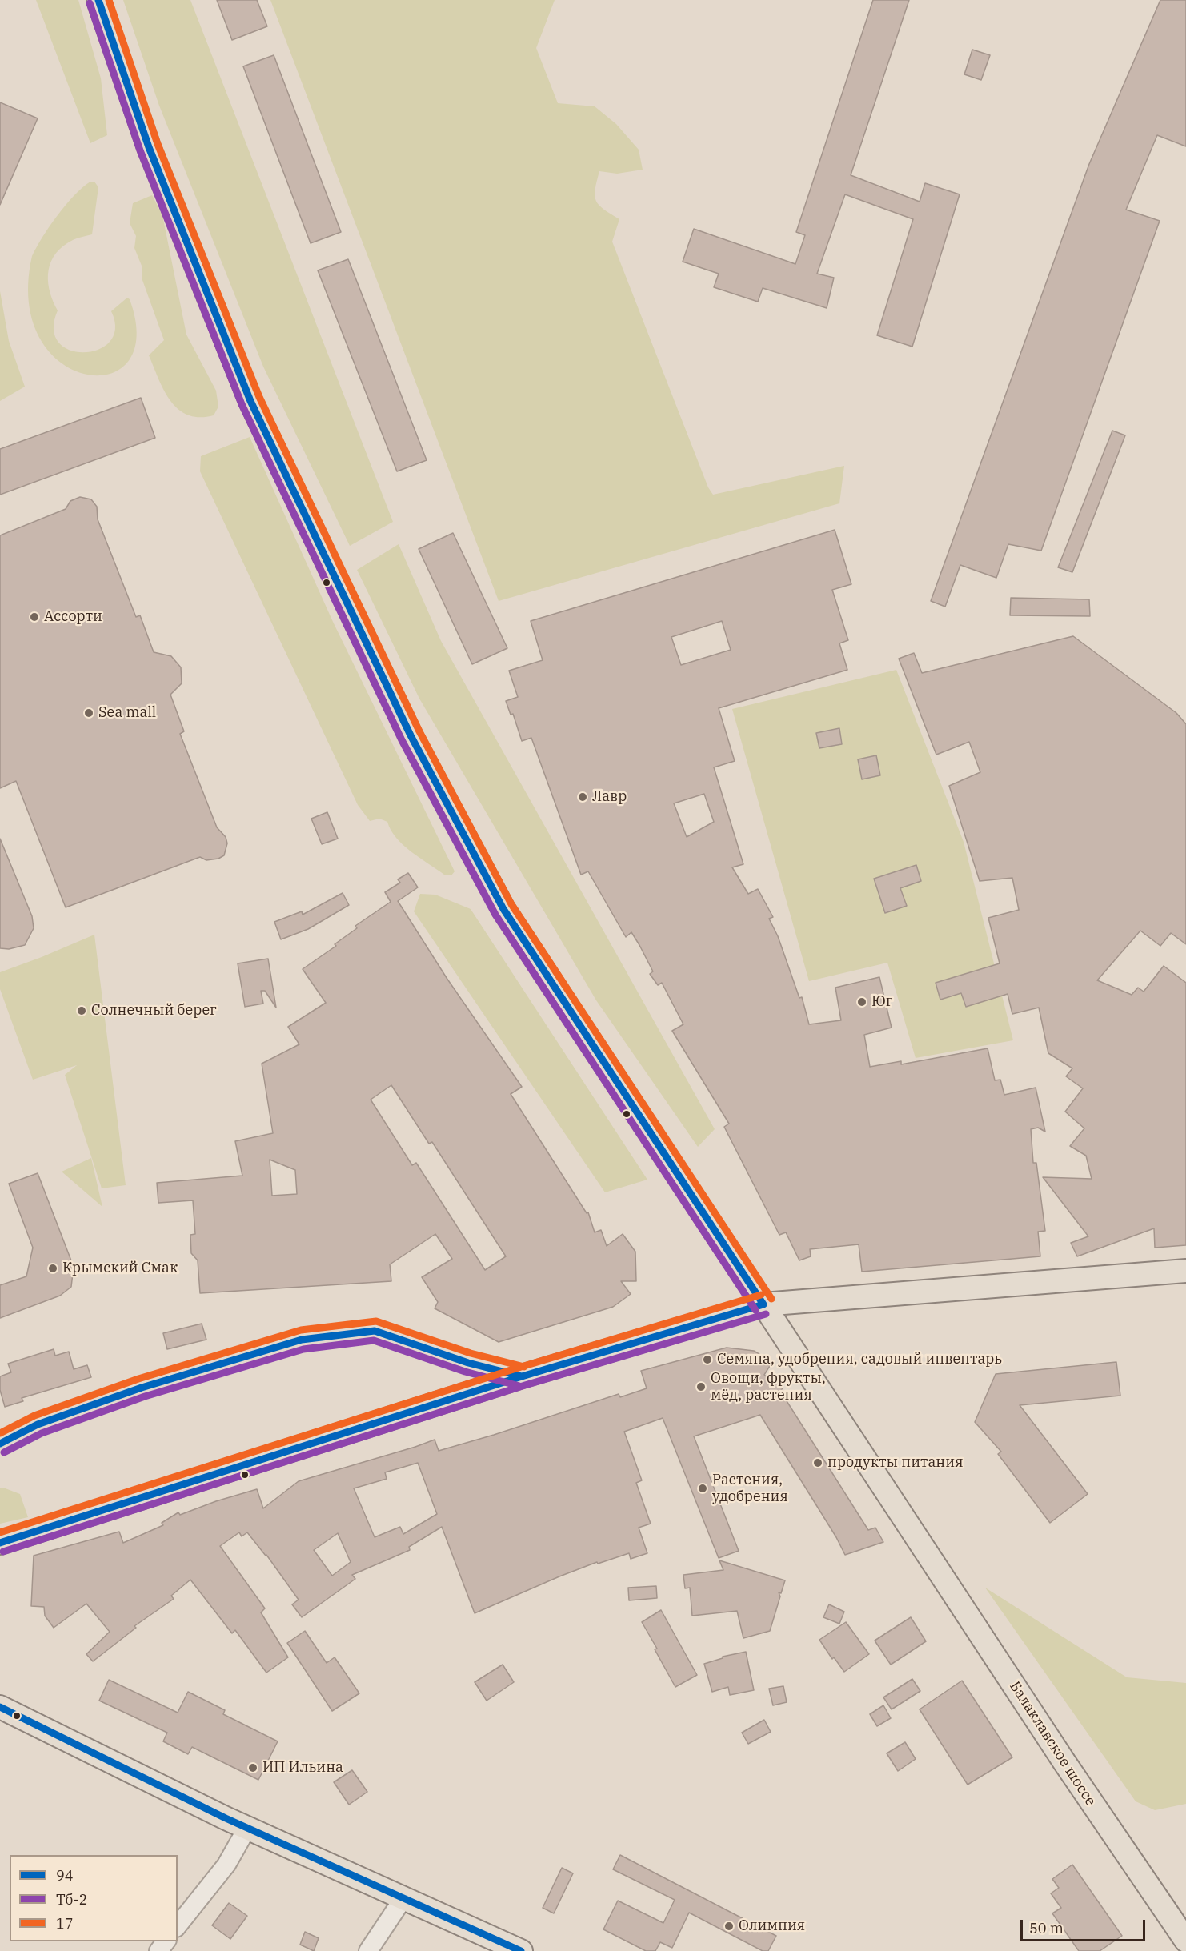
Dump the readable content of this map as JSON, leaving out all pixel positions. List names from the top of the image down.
{
  "streets": {
    "main road": ["Балаклавское шоссе"]
  },
  "places": [
    "Ассорти",
    "Sea mall",
    "Лавр",
    "Юг",
    "Солнечный берег",
    "Крымский Смак",
    "Семяна, удобрения, садовый инвентарь",
    "Овощи, фрукты, мёд, растения",
    "продукты питания",
    "Растения, удобрения",
    "ИП Ильина",
    "Олимпия"
  ],
  "lines": ["transit line 94", "transit line 17", "transit line Тб-2"],
  "legend": ["94", "Тб-2", "17"],
  "scale_bar": "50 m"
}
